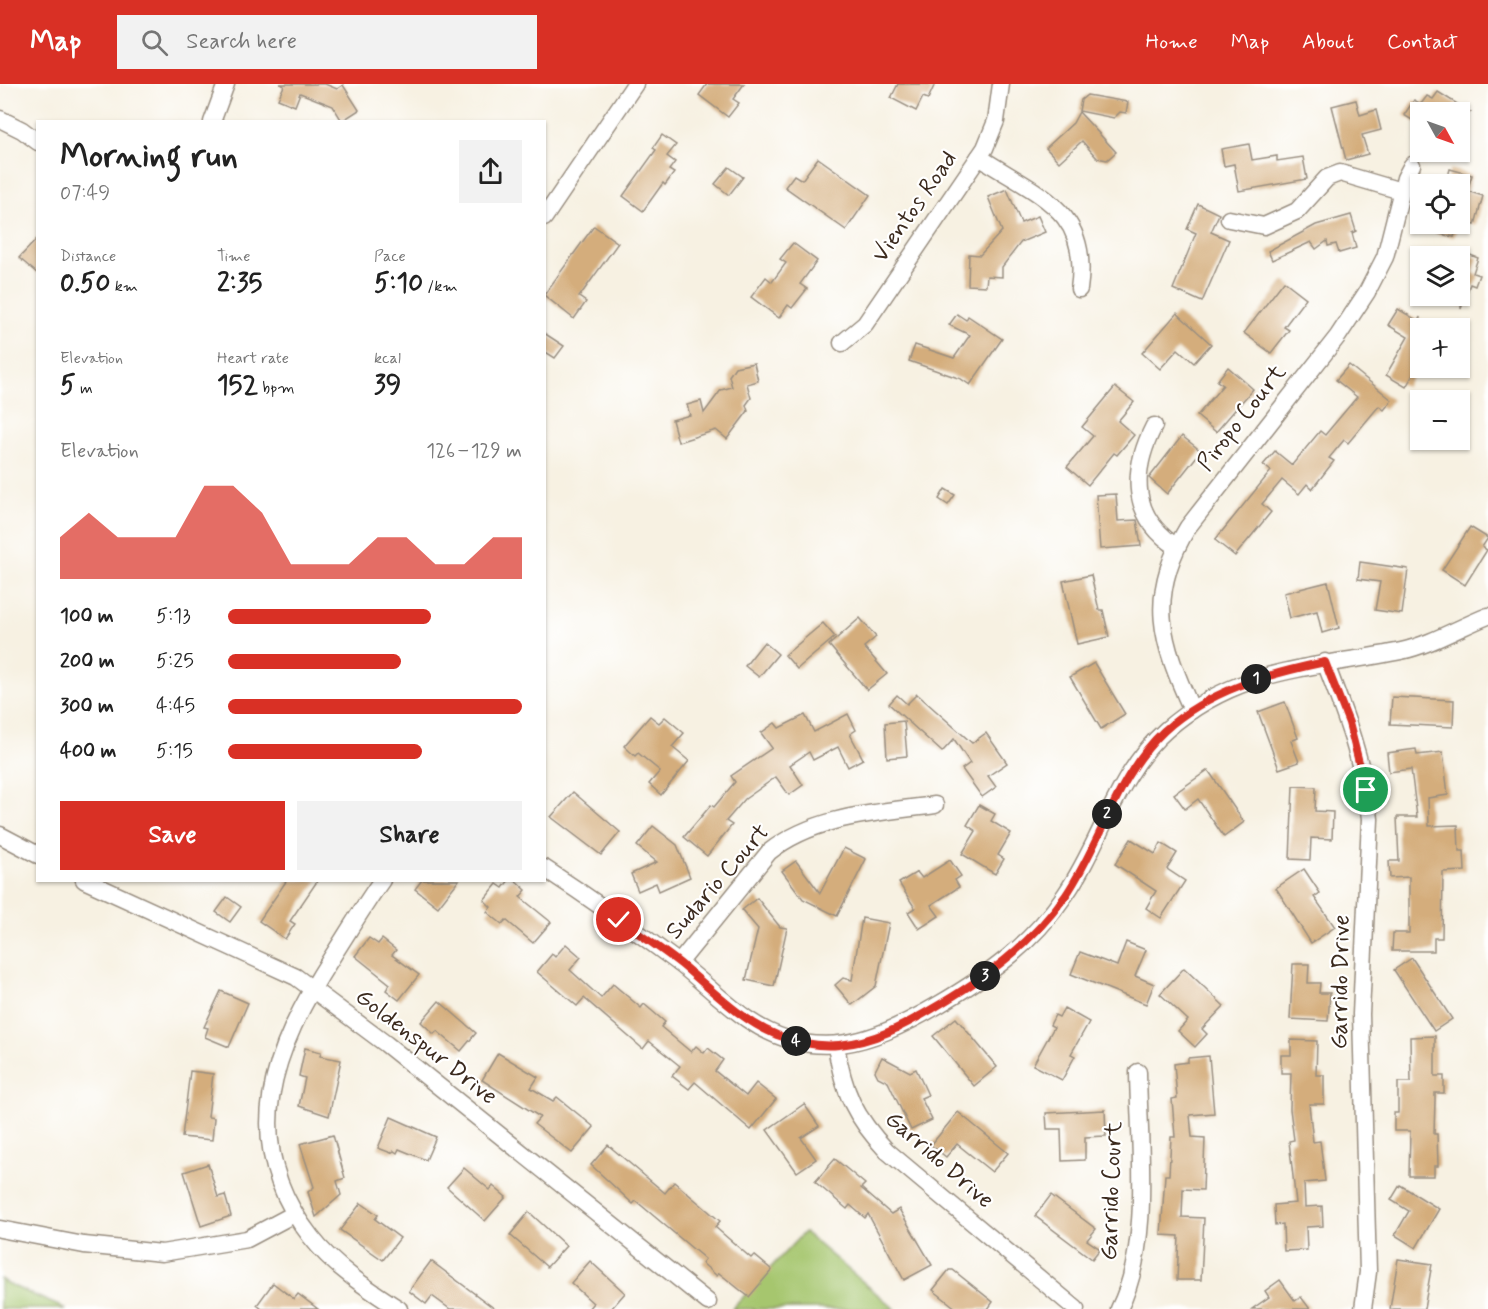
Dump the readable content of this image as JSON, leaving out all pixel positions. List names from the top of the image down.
{
  "streets": {
    "street": [
      "Vientos Road",
      "Piropo Court",
      "Sudario Court",
      "Garrido Drive",
      "Goldenspur Drive",
      "Garrido Court"
    ]
  },
  "north": "bottom right",
  "page": {
    "header": "Map",
    "search": "Search here",
    "nav": [
      "Home",
      "Map",
      "About",
      "Contact"
    ],
    "map_buttons": ["+", "−"],
    "heading": ["Morning run", "07:49"],
    "stats": [
      ["Distance", "0.50 km"],
      ["Time", "2:35"],
      ["Pace", "5:10 /km"],
      ["Elevation", "5 m"],
      ["Heart rate", "152 bpm"],
      ["kcal", "39"]
    ],
    "chart": ["Elevation", "126–129 m"],
    "list": [
      {
        "name": "100 m",
        "note": "5:13"
      },
      {
        "name": "200 m",
        "note": "5:25"
      },
      {
        "name": "300 m",
        "note": "4:45"
      },
      {
        "name": "400 m",
        "note": "5:15"
      }
    ],
    "pins": [
      "1",
      "2",
      "3",
      "4"
    ],
    "buttons": ["Save", "Share"]
  }
}
